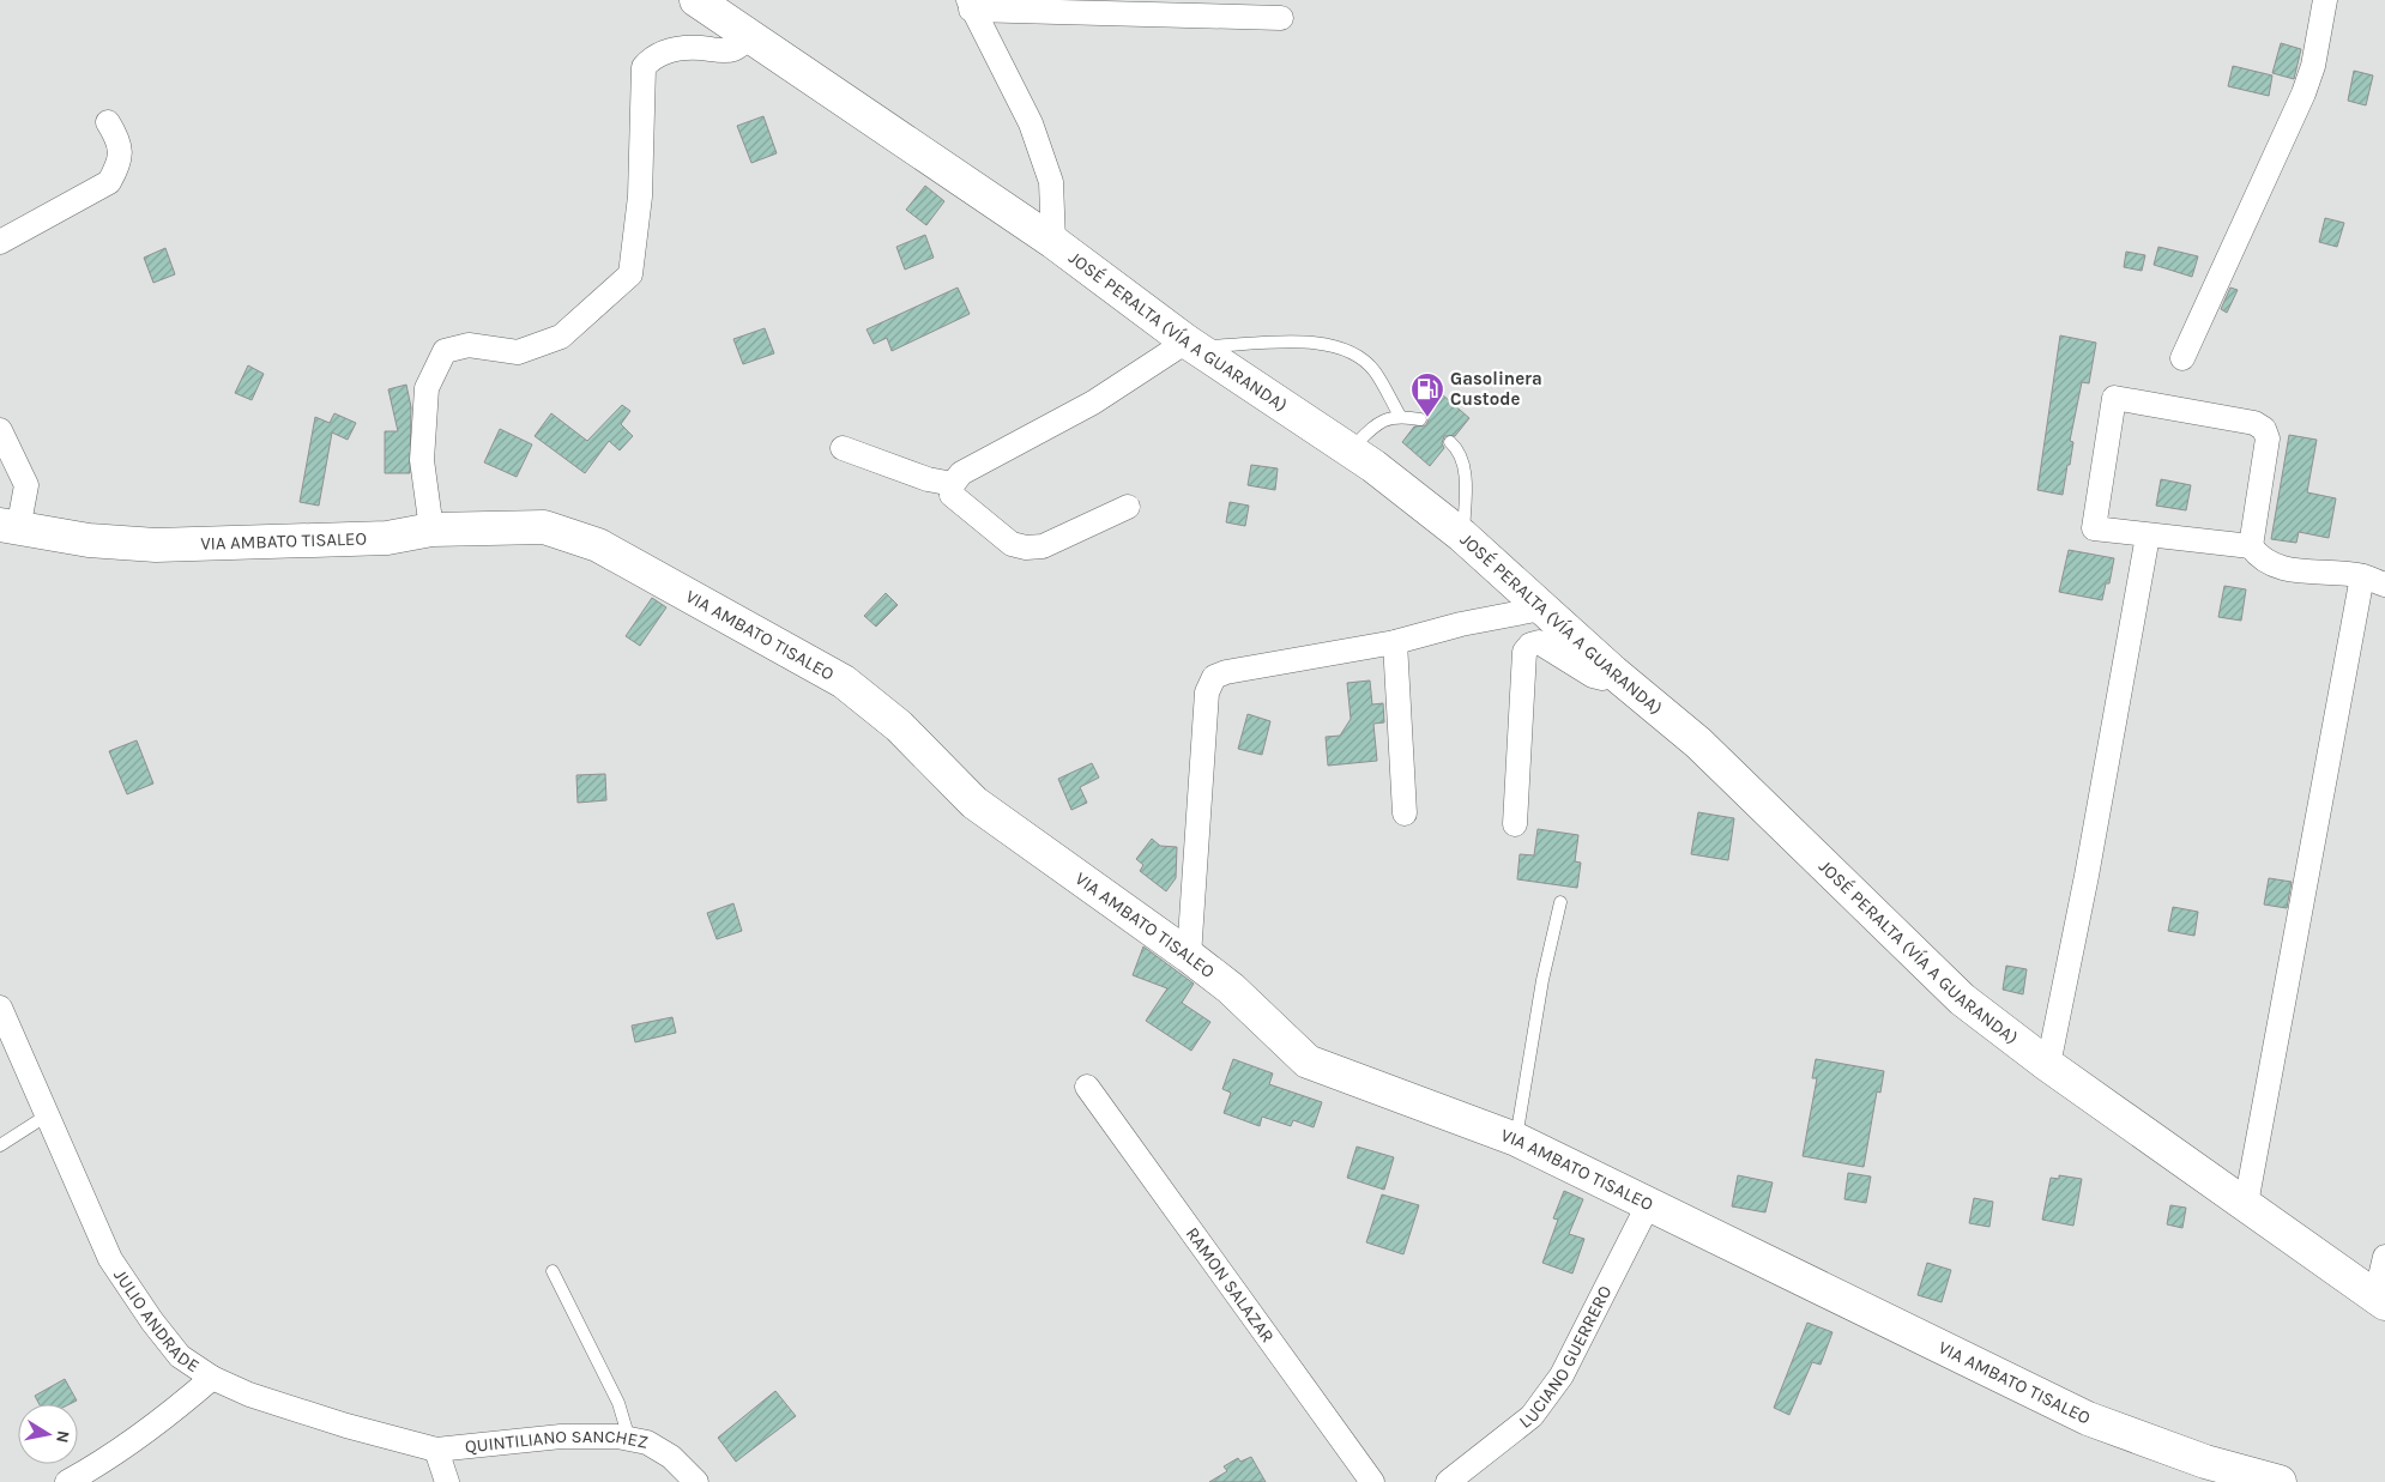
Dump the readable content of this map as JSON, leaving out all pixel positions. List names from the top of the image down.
{
  "streets": {
    "main road": ["JOSÉ PERALTA (VÍA A GUARANDA)", "VIA AMBATO TISALEO"],
    "street": [
      "RAMON SALAZAR",
      "JULIO ANDRADE",
      "LUCIANO GUERRERO",
      "QUINTILIANO SANCHEZ"
    ]
  },
  "crossings": [
    ["VIA AMBATO TISALEO", "LUCIANO GUERRERO"],
    ["JULIO ANDRADE", "QUINTILIANO SANCHEZ"]
  ],
  "places": {
    "fuel station": ["Gasolinera Custode"]
  },
  "north": "right"
}
